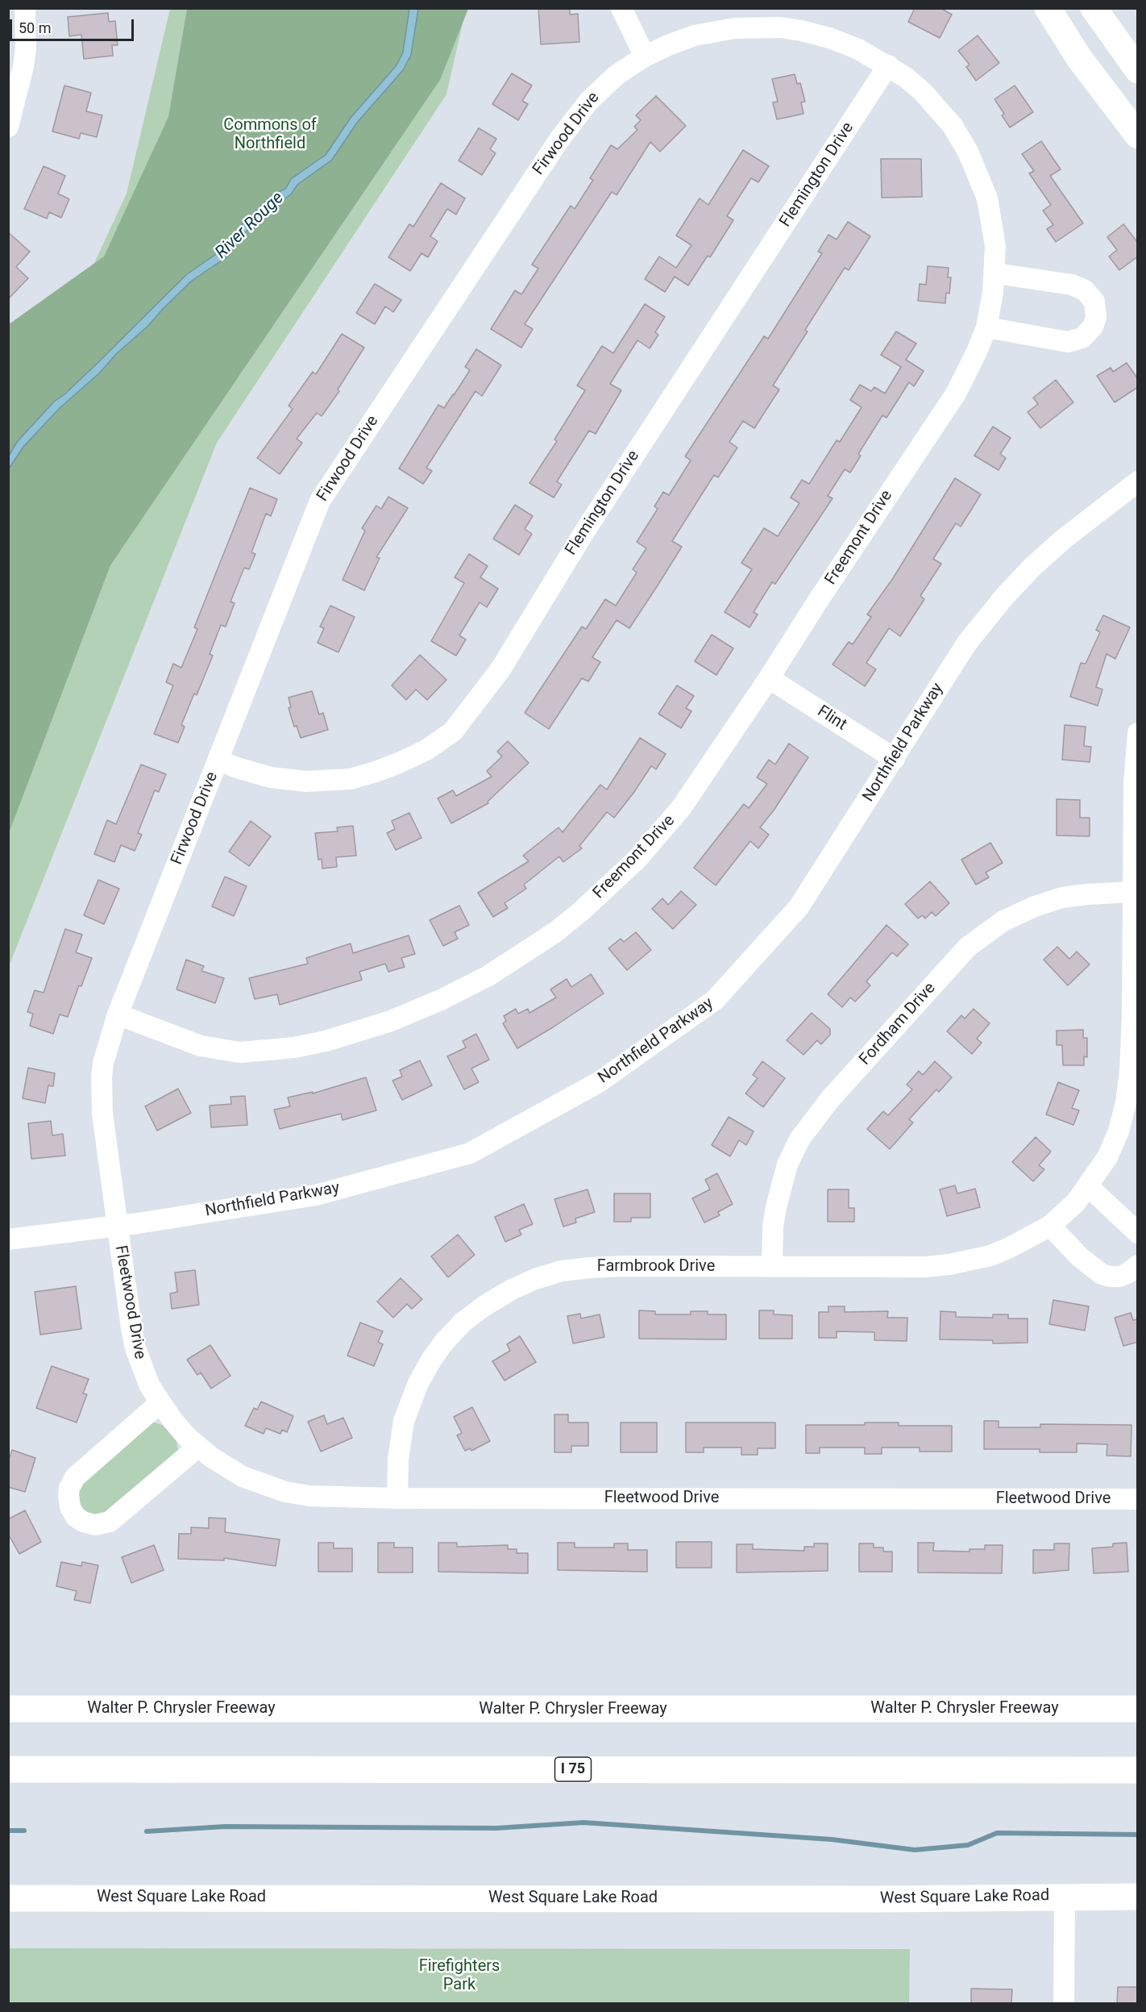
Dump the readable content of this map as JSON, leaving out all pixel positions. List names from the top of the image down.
{
  "streets": {
    "main road": ["Walter P. Chrysler Freeway", "I 75", "West Square Lake Road"],
    "street": [
      "Firwood Drive",
      "Flemington Drive",
      "Freemont Drive",
      "Flint",
      "Northfield Parkway",
      "Fordham Drive",
      "Farmbrook Drive",
      "Fleetwood Drive"
    ]
  },
  "crossings": [
    ["Firwood Drive", "Flemington Drive"],
    ["Firwood Drive", "Freemont Drive"],
    ["Firwood Drive", "Northfield Parkway"],
    ["Firwood Drive", "Fleetwood Drive"],
    ["Flemington Drive", "Freemont Drive"],
    ["Freemont Drive", "Flint"],
    ["Flint", "Northfield Parkway"],
    ["Northfield Parkway", "Fleetwood Drive"],
    ["Fordham Drive", "Farmbrook Drive"],
    ["Farmbrook Drive", "Fleetwood Drive"]
  ],
  "water": ["River Rouge"],
  "parks": ["Commons of Northfield", "Firefighters Park"],
  "scale_bar": "50 m"
}
